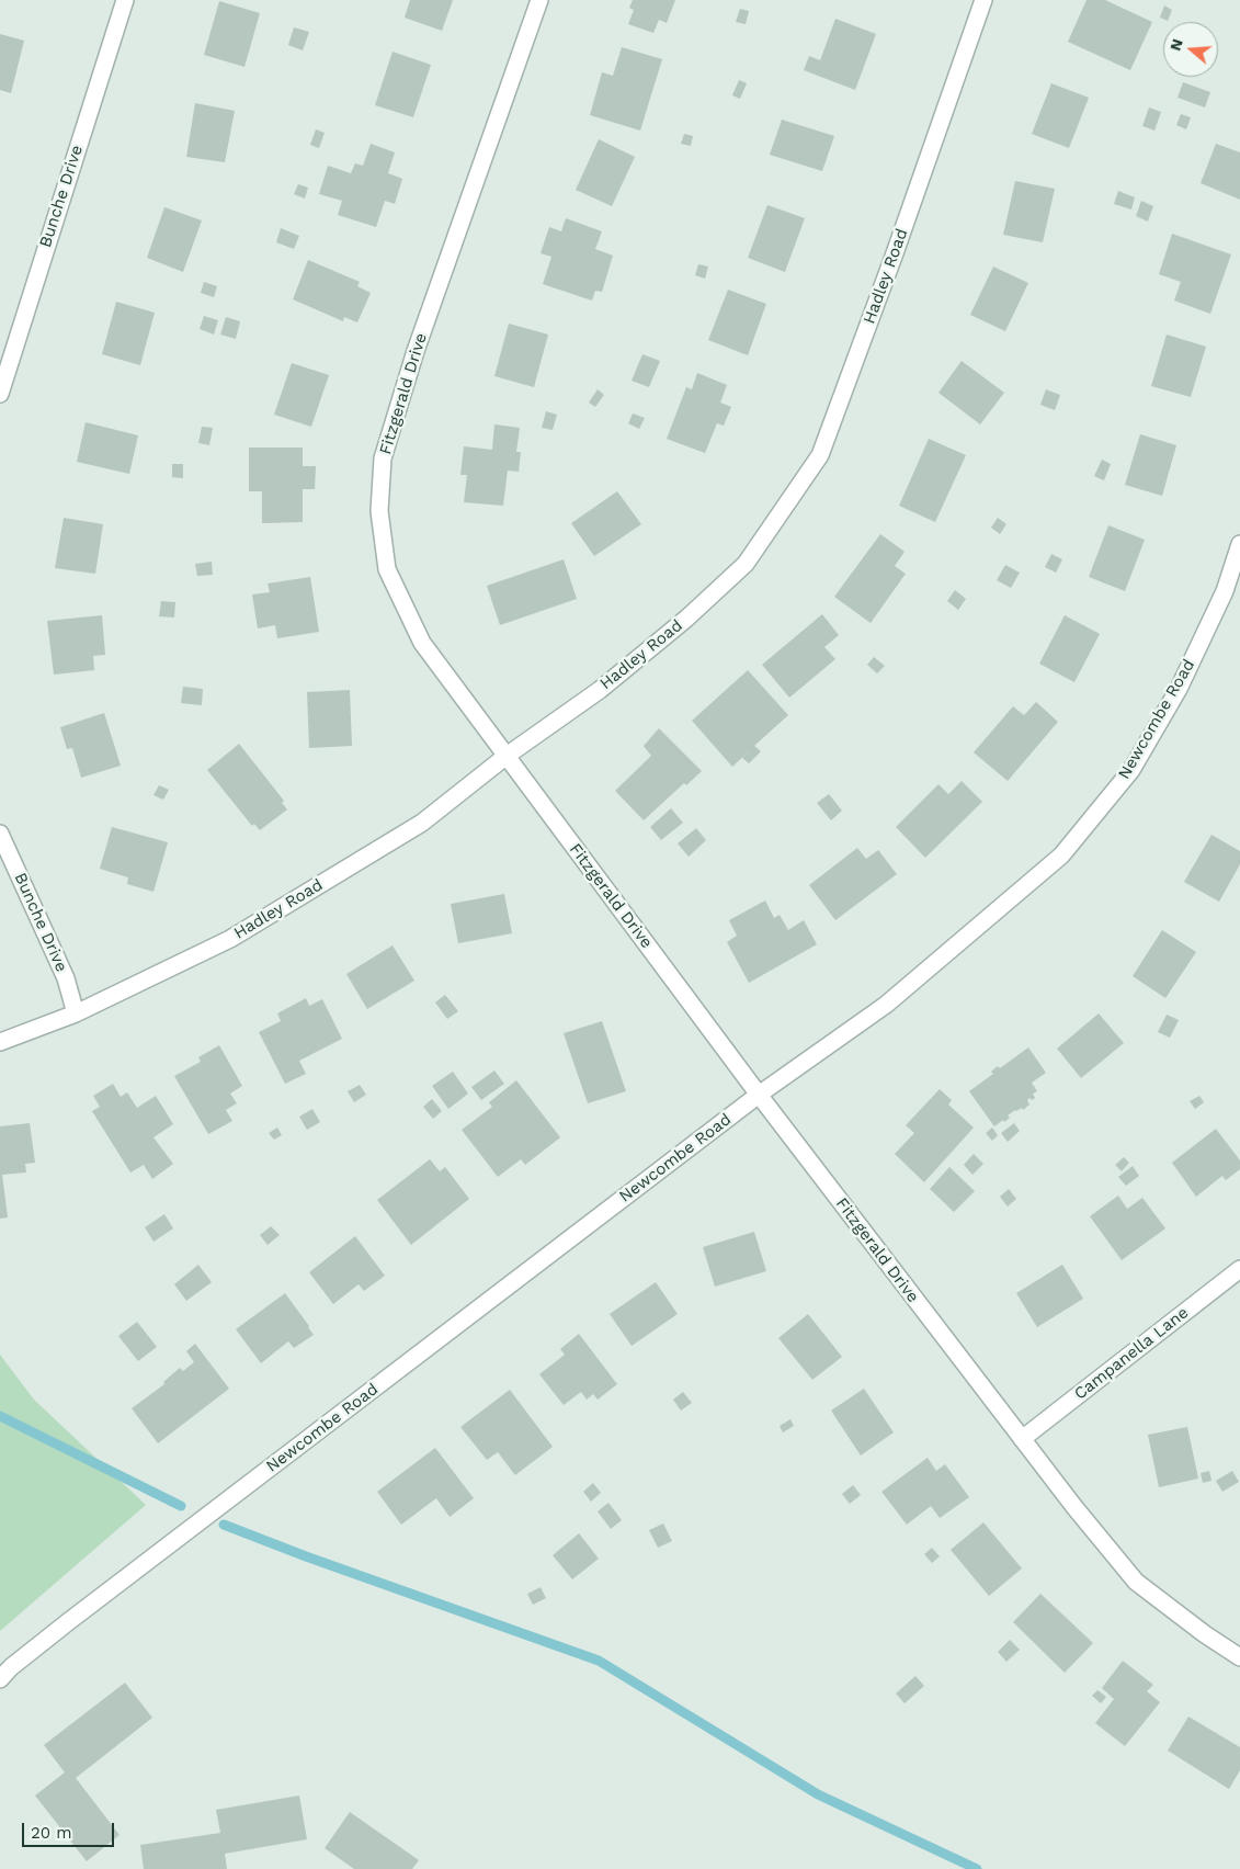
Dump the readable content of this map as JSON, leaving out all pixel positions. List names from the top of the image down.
{
  "streets": {
    "street": [
      "Bunche Drive",
      "Hadley Road",
      "Fitzgerald Drive",
      "Newcombe Road",
      "Campanella Lane"
    ]
  },
  "crossings": [
    ["Bunche Drive", "Hadley Road"],
    ["Hadley Road", "Fitzgerald Drive"],
    ["Fitzgerald Drive", "Newcombe Road"],
    ["Fitzgerald Drive", "Campanella Lane"]
  ],
  "scale_bar": "20 m",
  "north": "left"
}
